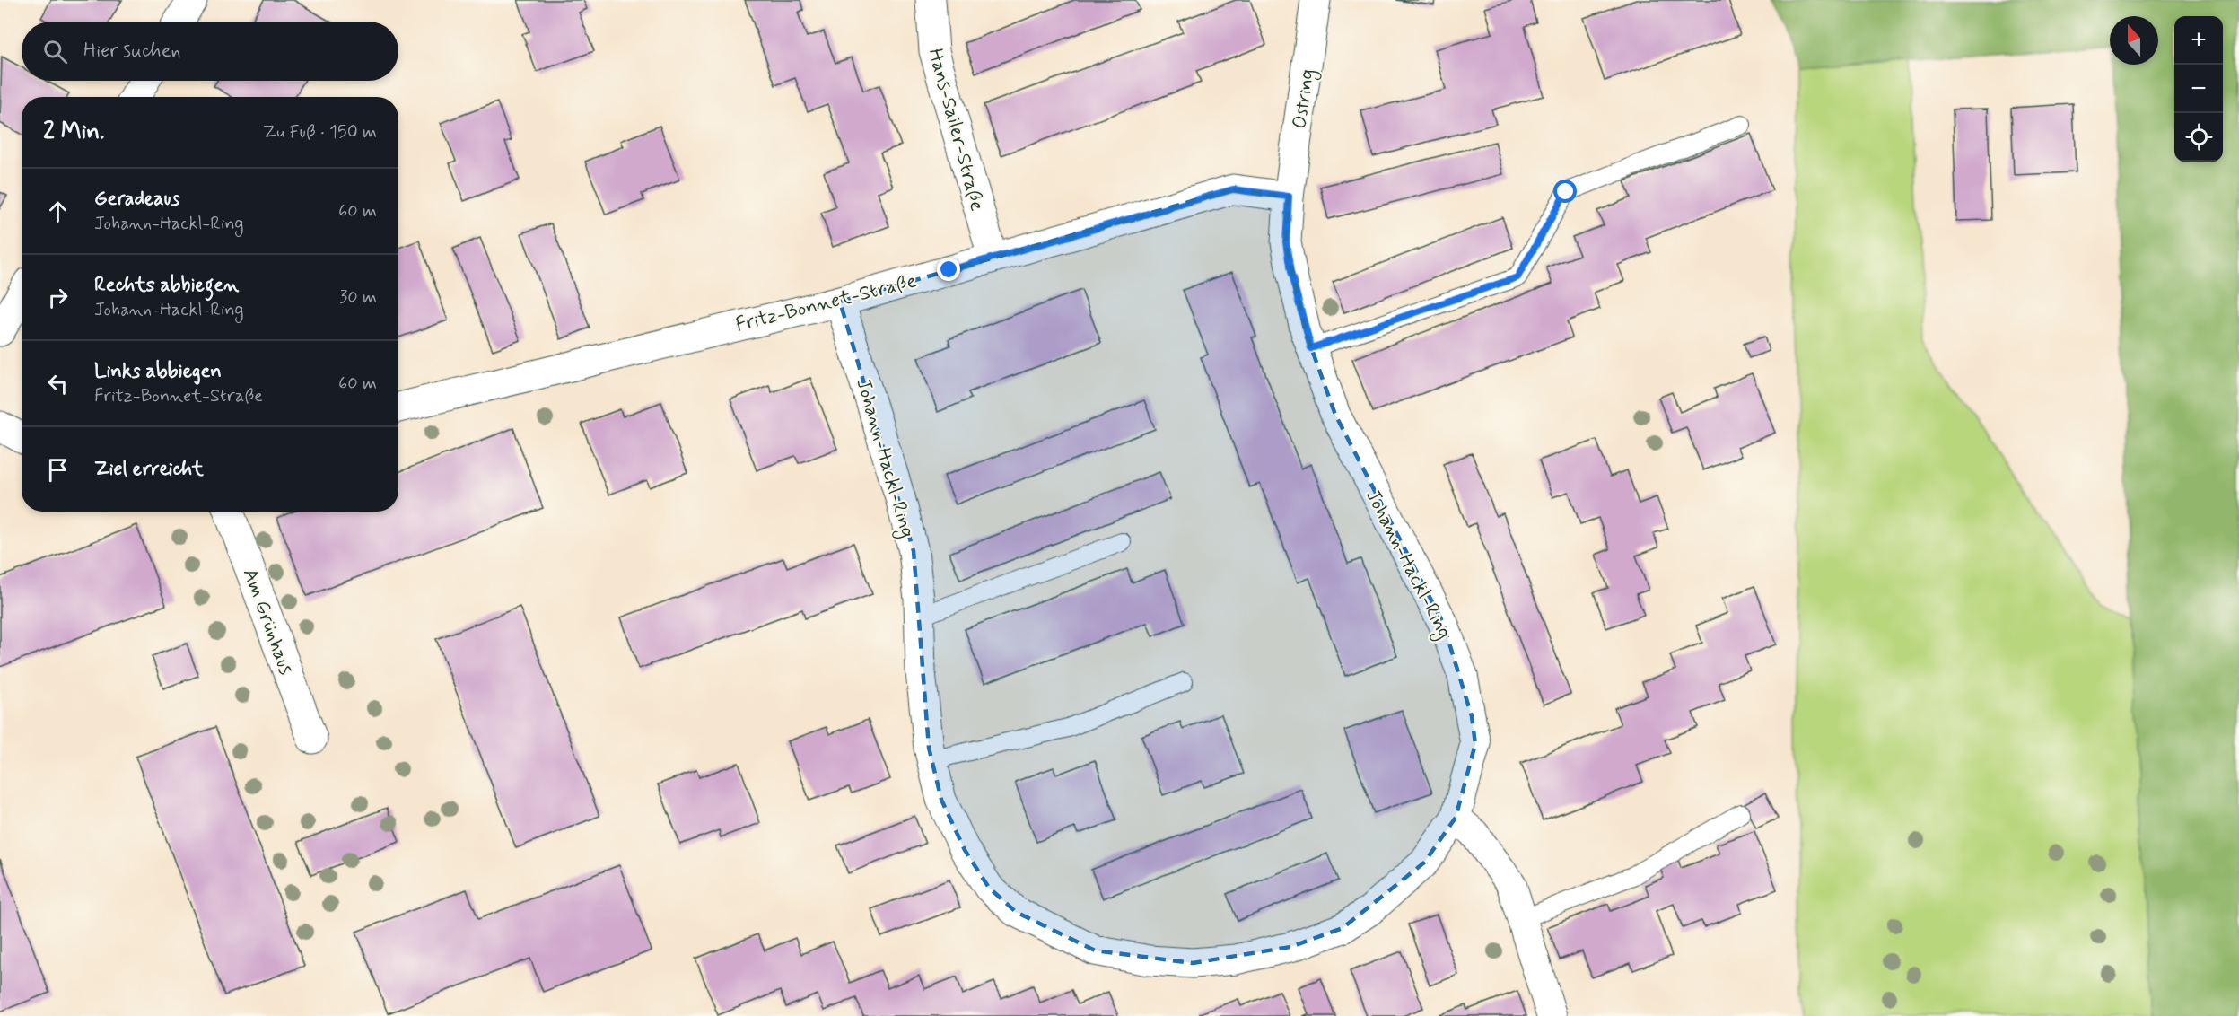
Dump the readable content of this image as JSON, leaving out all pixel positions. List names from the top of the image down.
{
  "streets": {
    "street": [
      "Ostring",
      "Hans-Sailer-Straße",
      "Fritz-Bonnet-Straße",
      "Johann-Hackl-Ring",
      "Am Grünhaus"
    ]
  },
  "crossings": [
    ["Ostring", "Fritz-Bonnet-Straße"],
    ["Ostring", "Johann-Hackl-Ring"],
    ["Hans-Sailer-Straße", "Fritz-Bonnet-Straße"],
    ["Fritz-Bonnet-Straße", "Johann-Hackl-Ring"]
  ],
  "north": "top",
  "page": {
    "map_buttons": ["+", "−"],
    "search": "Hier suchen",
    "heading": ["2 Min.", "Zu Fuß · 150 m"],
    "list": [
      ["Geradeaus", "Johann-Hackl-Ring", "60 m"],
      ["Rechts abbiegen", "Johann-Hackl-Ring", "30 m"],
      ["Links abbiegen", "Fritz-Bonnet-Straße", "60 m"],
      "Ziel erreicht"
    ]
  }
}
